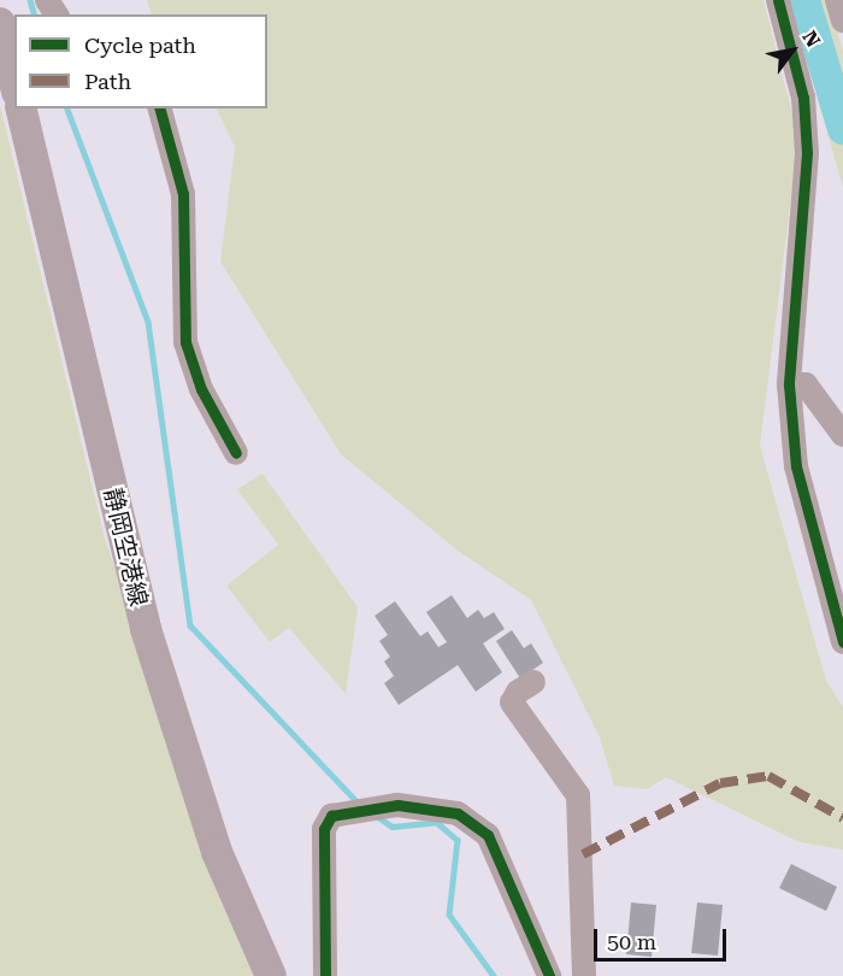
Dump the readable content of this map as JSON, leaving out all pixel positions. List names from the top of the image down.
{
  "streets": {
    "main road": ["静岡空港線"]
  },
  "legend": ["Cycle path", "Path"],
  "scale_bar": "50 m",
  "north": "top right"
}
